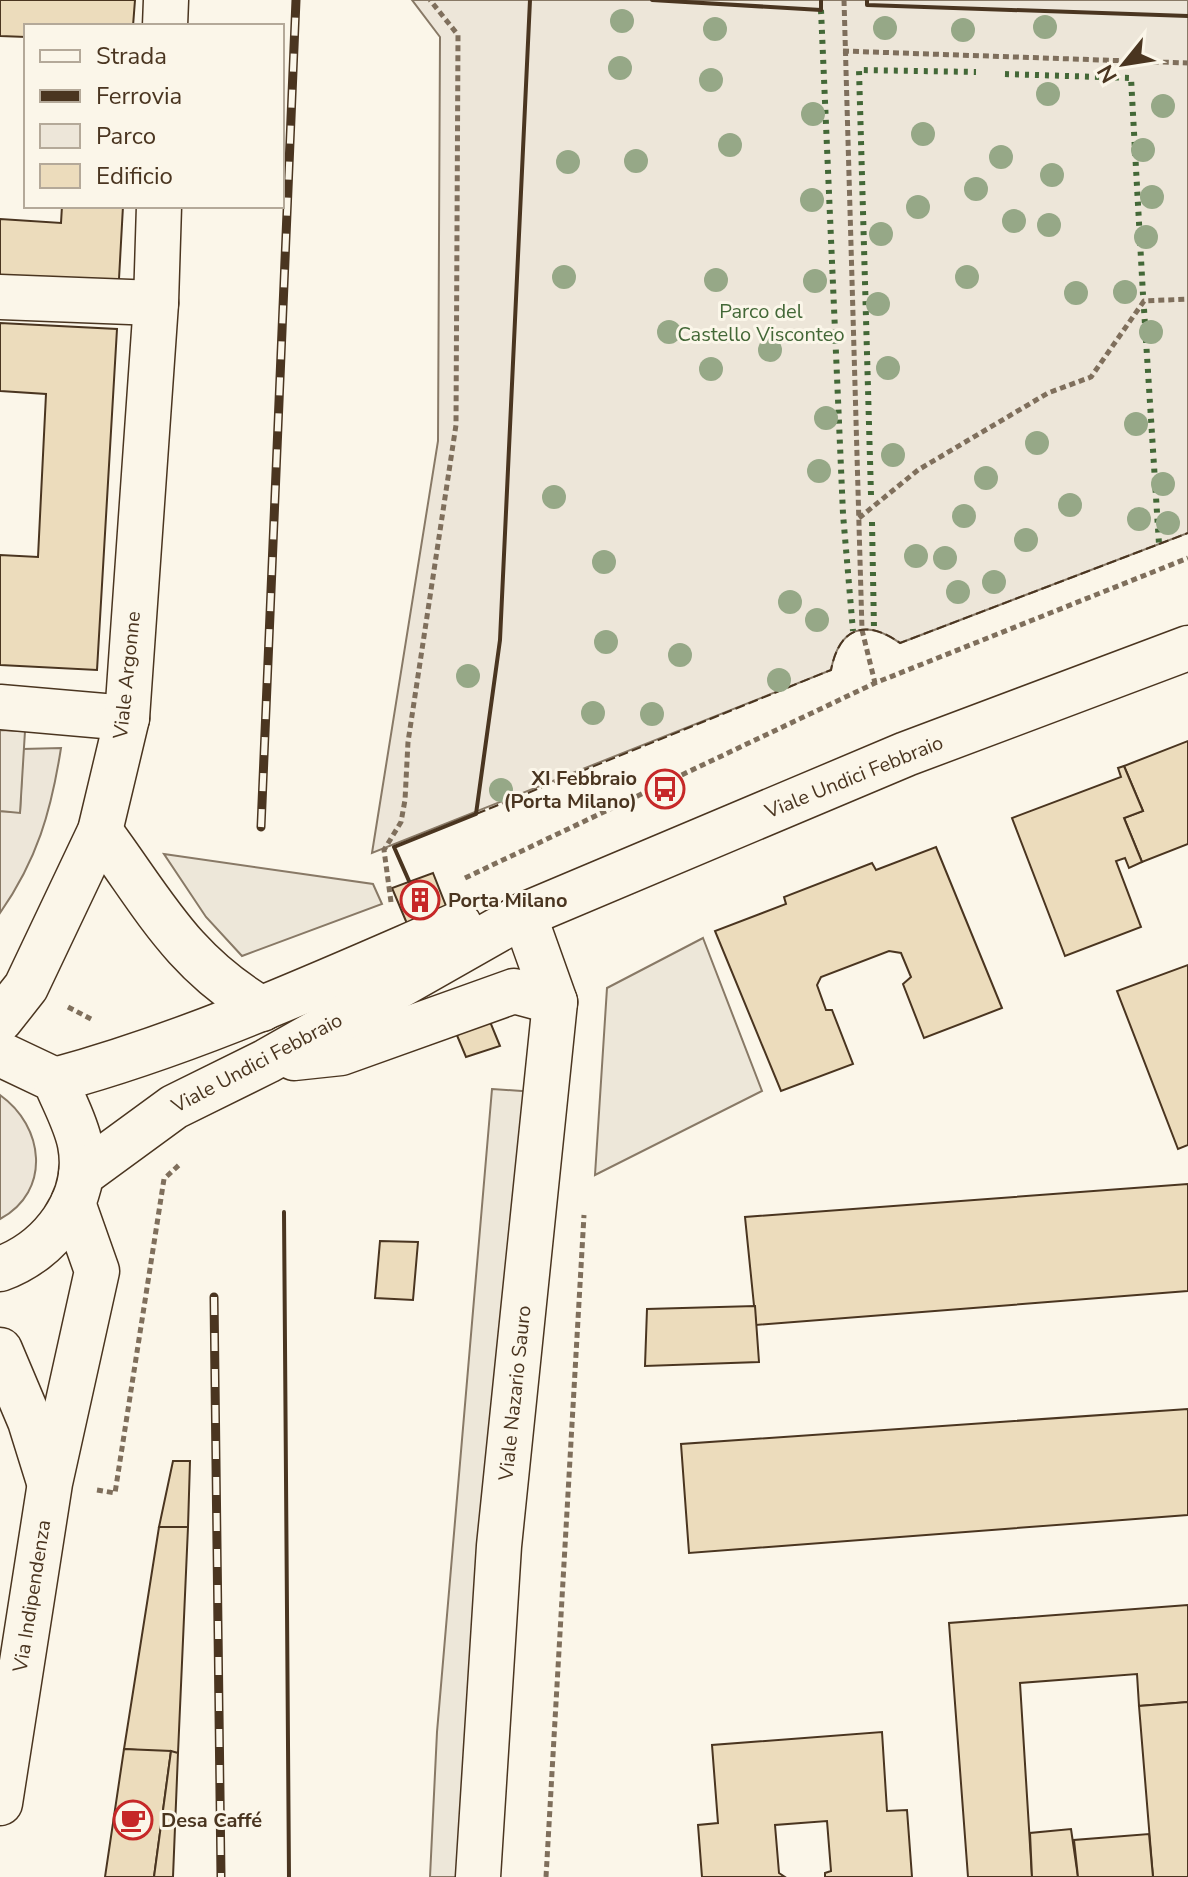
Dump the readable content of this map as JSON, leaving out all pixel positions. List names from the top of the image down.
{
  "streets": {
    "street": [
      "Viale Argonne",
      "Viale Undici Febbraio",
      "Viale Nazario Sauro",
      "Via Indipendenza"
    ]
  },
  "crossings": [
    ["Viale Undici Febbraio", "Viale Nazario Sauro"],
    ["Viale Undici Febbraio", "Via Indipendenza"]
  ],
  "parks": ["Parco del Castello Visconteo"],
  "places": {
    "bus stop": ["XI Febbraio (Porta Milano)"],
    "building": ["Porta Milano"],
    "cafe": ["Desa Caffé"]
  },
  "legend": [
    "Strada",
    "Ferrovia",
    "Parco",
    "Edificio"
  ],
  "north": "bottom left"
}
